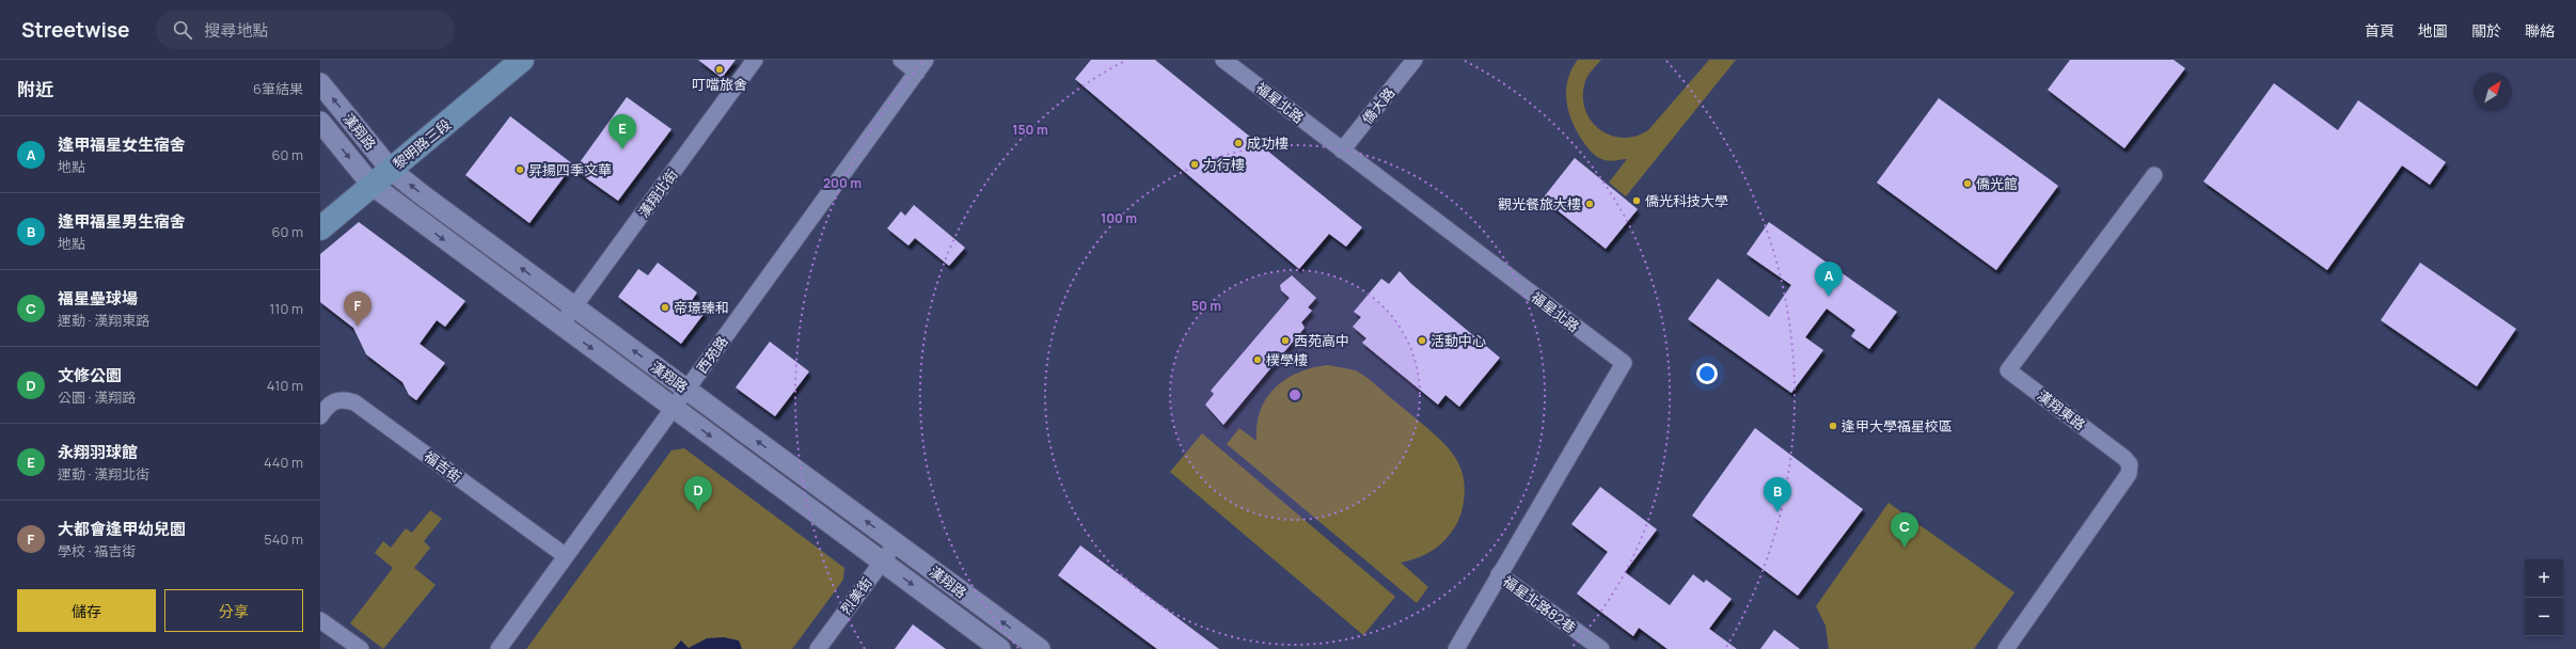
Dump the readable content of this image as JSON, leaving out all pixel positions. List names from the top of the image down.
{
  "streets": {
    "main road": ["黎明路三段"],
    "street": [
      "福星北路",
      "僑大路",
      "漢翔路",
      "漢翔北街",
      "西苑路",
      "漢翔東路",
      "福吉街",
      "烈美街",
      "福星北路82巷"
    ]
  },
  "crossings": [
    ["福星北路", "僑大路"],
    ["福星北路", "福星北路82巷"],
    ["漢翔路", "黎明路三段"],
    ["漢翔路", "漢翔北街"],
    ["漢翔路", "西苑路"],
    ["漢翔路", "烈美街"],
    ["西苑路", "福吉街"]
  ],
  "places": [
    "叮噹旅舍",
    "成功樓",
    "力行樓",
    "昇揚四季文華",
    "僑光館",
    "僑光科技大學",
    "觀光餐旅大樓",
    "帝璟臻和",
    "西苑高中",
    "活動中心",
    "樸學樓",
    "逢甲大學福星校區"
  ],
  "north": "top right",
  "page": {
    "header": "Streetwise",
    "search": "搜尋地點",
    "nav": [
      "首頁",
      "地圖",
      "關於",
      "聯絡"
    ],
    "heading": ["附近", "6筆結果"],
    "pins": [
      "E",
      "A",
      "F",
      "D",
      "B",
      "C"
    ],
    "list": [
      {
        "mark": "A",
        "name": "逢甲福星女生宿舍",
        "note": "地點",
        "value": "60 m"
      },
      {
        "mark": "B",
        "name": "逢甲福星男生宿舍",
        "note": "地點",
        "value": "60 m"
      },
      {
        "mark": "C",
        "name": "福星壘球場",
        "note": "運動 · 漢翔東路",
        "value": "110 m"
      },
      {
        "mark": "D",
        "name": "文修公園",
        "note": "公園 · 漢翔路",
        "value": "410 m"
      },
      {
        "mark": "E",
        "name": "永翔羽球館",
        "note": "運動 · 漢翔北街",
        "value": "440 m"
      },
      {
        "mark": "F",
        "name": "大都會逢甲幼兒園",
        "note": "學校 · 福吉街",
        "value": "540 m"
      }
    ],
    "map_buttons": ["+", "−"],
    "buttons": ["儲存", "分享"]
  },
  "rings": [
    "150 m",
    "200 m",
    "100 m",
    "50 m"
  ]
}
